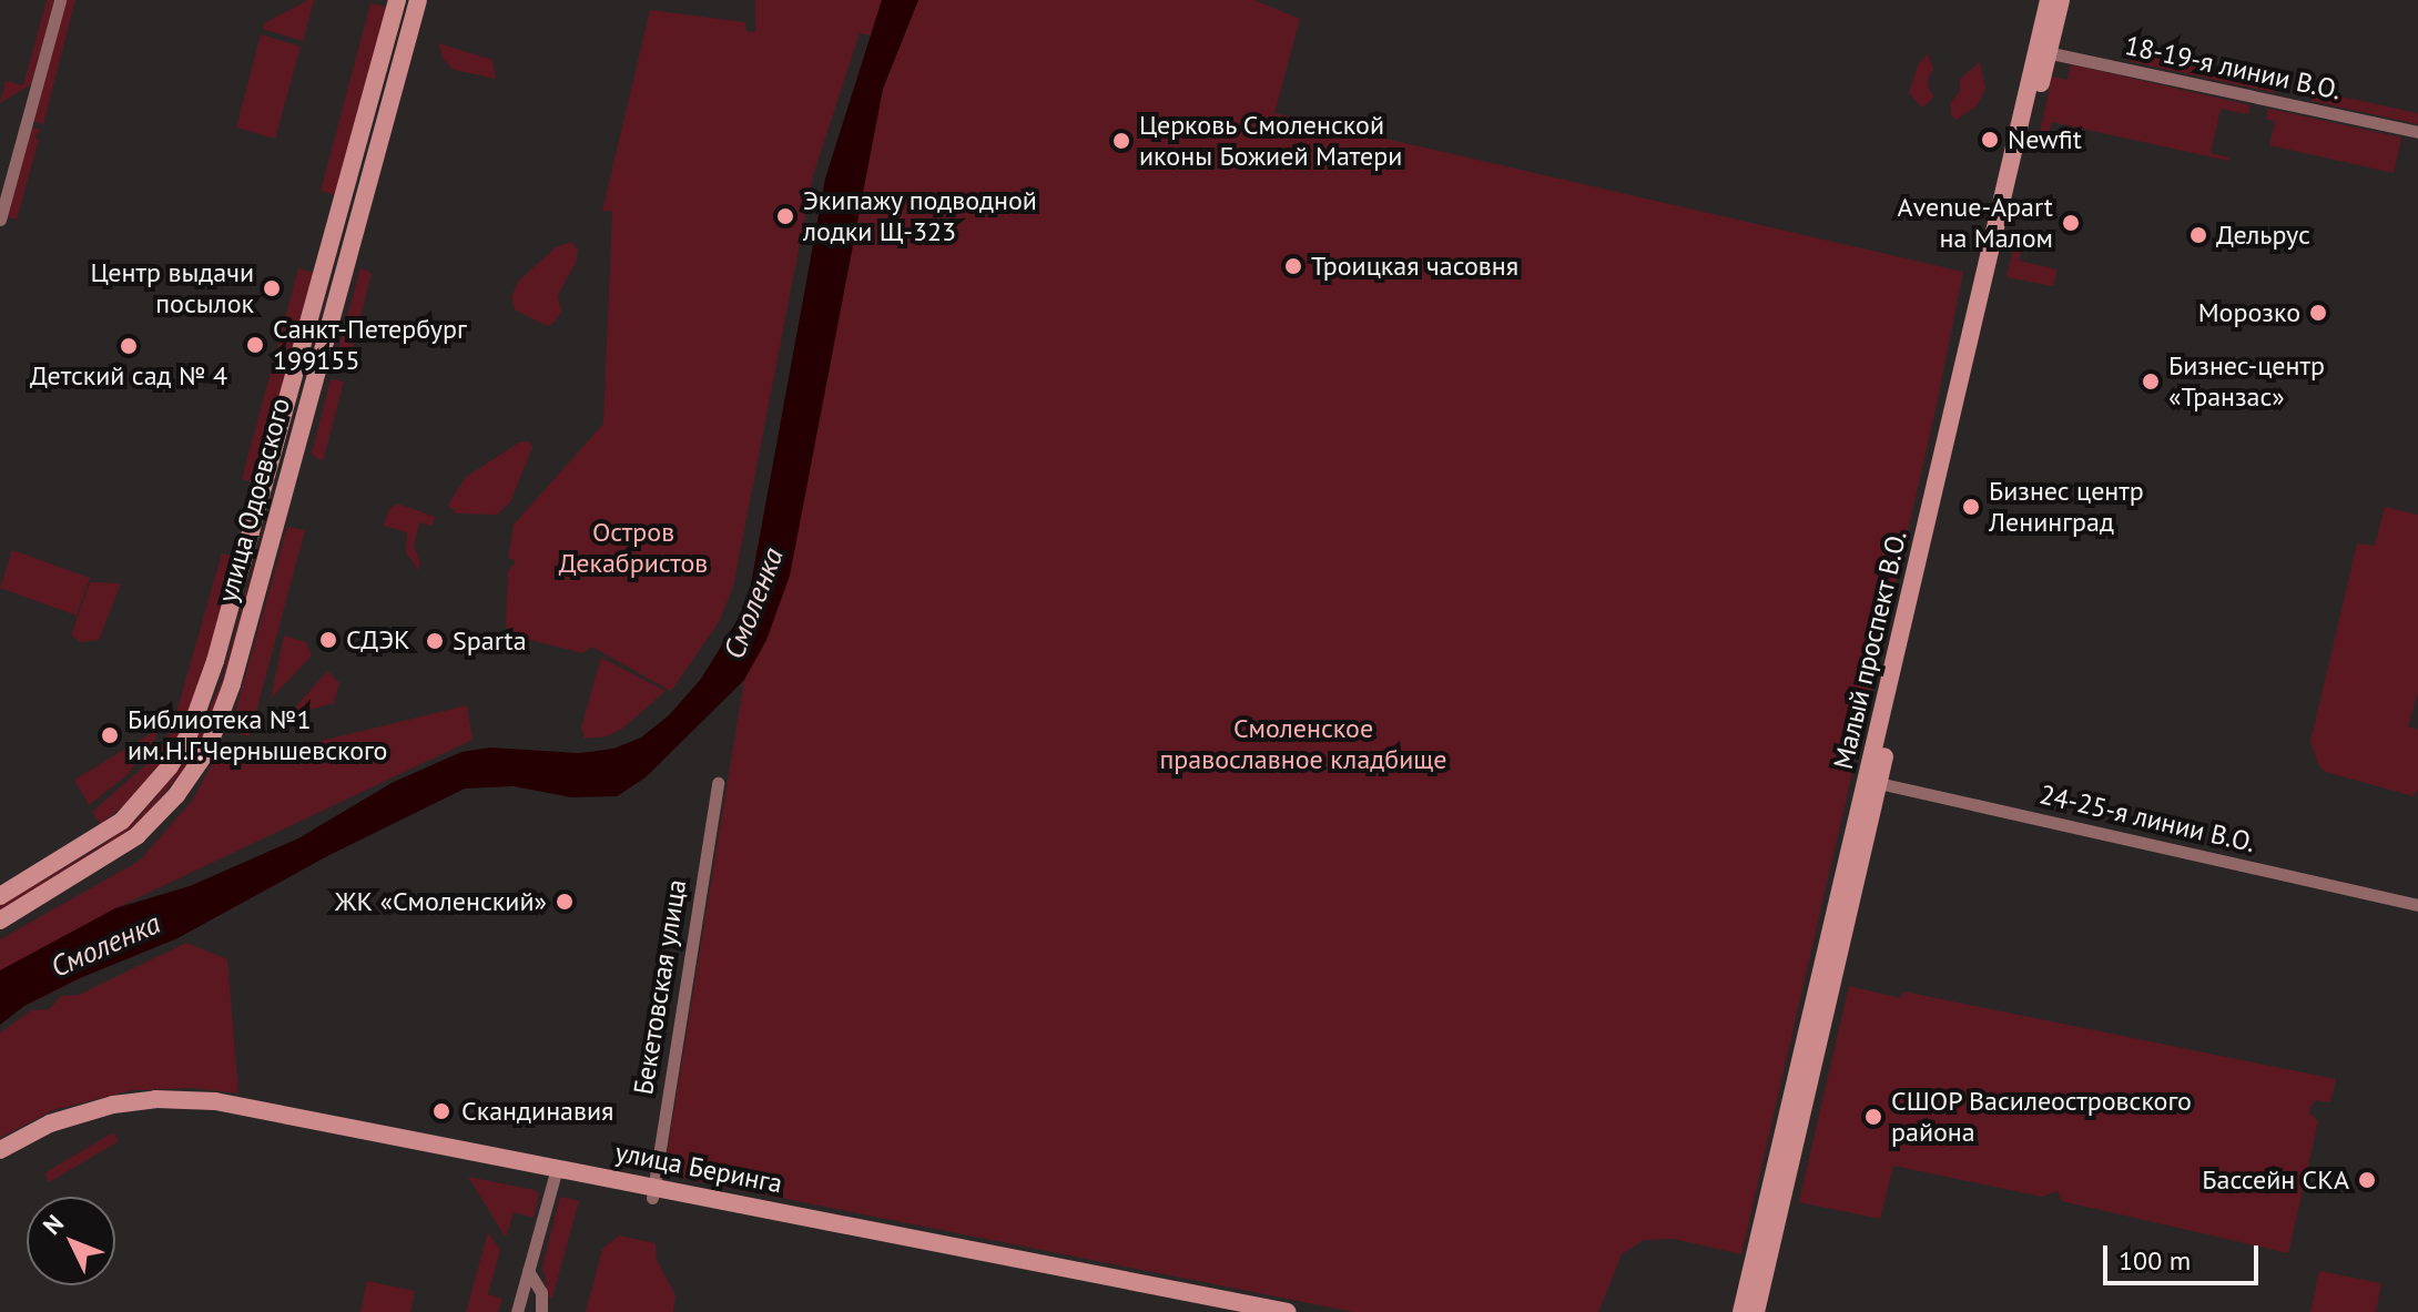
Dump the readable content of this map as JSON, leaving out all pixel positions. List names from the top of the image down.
{
  "streets": {
    "street": [
      "18-19-я линии В.О.",
      "улица Одоевского",
      "Малый проспект В.О.",
      "24-25-я линии В.О.",
      "Бекетовская улица",
      "улица Беринга"
    ]
  },
  "crossings": [
    ["18-19-я линии В.О.", "Малый проспект В.О."],
    ["Малый проспект В.О.", "24-25-я линии В.О."],
    ["Бекетовская улица", "улица Беринга"]
  ],
  "water": ["Смоленка"],
  "parks": ["Остров Декабристов", "Смоленское православное кладбище"],
  "places": [
    "Newfit",
    "Церковь Смоленской иконы Божией Матери",
    "Экипажу подводной лодки Щ-323",
    "Аvenue-Apart на Малом",
    "Дельрус",
    "Троицкая часовня",
    "Центр выдачи посылок",
    "Морозко",
    "Санкт-Петербург 199155",
    "Детский сад № 4",
    "Бизнес-центр «Транзас»",
    "Бизнес центр Ленинград",
    "СДЭК",
    "Sparta",
    "Библиотека №1 им.Н.Г.Чернышевского",
    "ЖК «Смоленский»",
    "Скандинавия",
    "СШОР Василеостровского района",
    "Бассейн СКА"
  ],
  "scale_bar": "100 m",
  "north": "top left"
}
